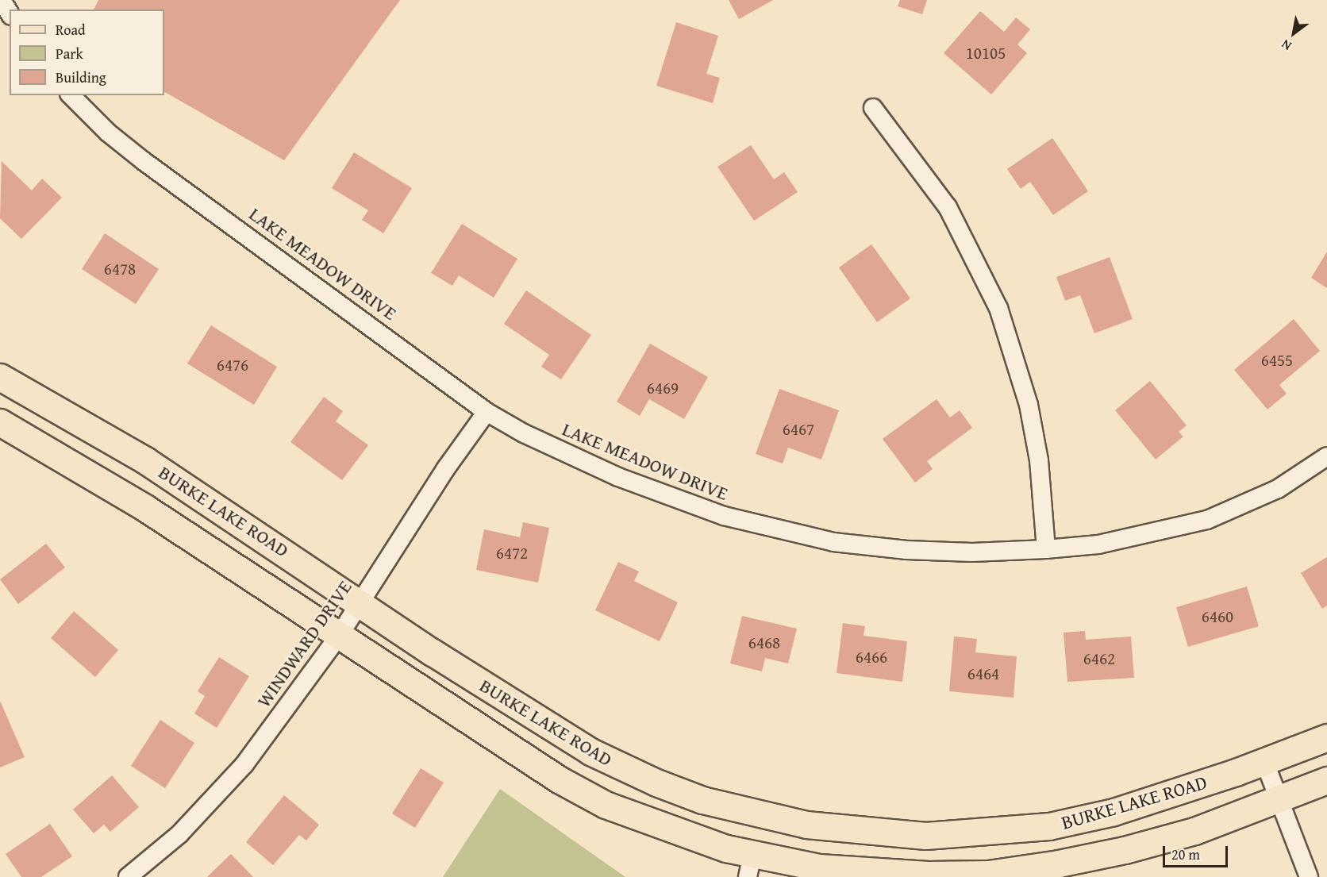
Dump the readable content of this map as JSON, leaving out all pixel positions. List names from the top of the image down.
{
  "streets": {
    "main road": ["BURKE LAKE ROAD"],
    "street": ["LAKE MEADOW DRIVE", "WINDWARD DRIVE"]
  },
  "crossings": [
    ["LAKE MEADOW DRIVE", "WINDWARD DRIVE"],
    ["BURKE LAKE ROAD", "WINDWARD DRIVE"]
  ],
  "house_numbers": [
    "10105",
    "6478",
    "6455",
    "6476",
    "6469",
    "6467",
    "6472",
    "6460",
    "6468",
    "6466",
    "6462",
    "6464"
  ],
  "legend": ["Road", "Park", "Building"],
  "scale_bar": "20 m",
  "north": "bottom left"
}
